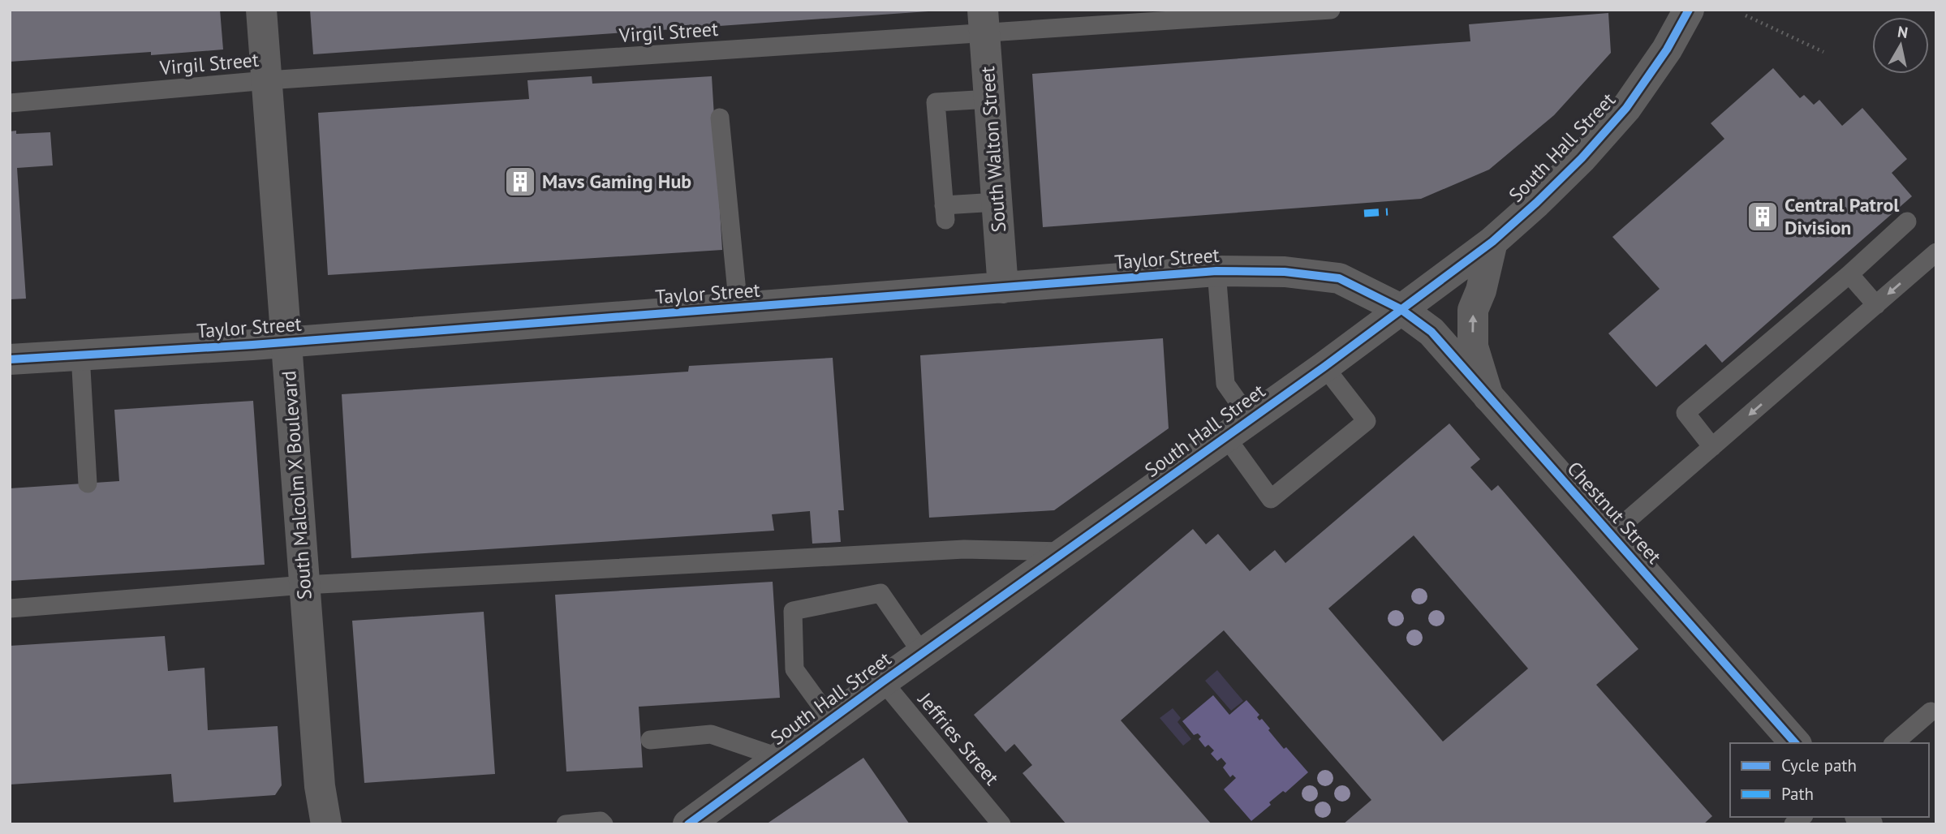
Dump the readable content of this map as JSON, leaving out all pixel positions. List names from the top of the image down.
{
  "streets": {
    "street": [
      "South Hall Street",
      "South Walton Street",
      "Taylor Street",
      "South Malcolm X Boulevard",
      "Chestnut Street"
    ],
    "lane": ["Virgil Street", "Jeffries Street"]
  },
  "crossings": [
    ["Virgil Street", "South Walton Street"],
    ["Virgil Street", "South Malcolm X Boulevard"],
    ["South Hall Street", "Taylor Street"],
    ["South Hall Street", "Chestnut Street"],
    ["South Hall Street", "Jeffries Street"],
    ["South Walton Street", "Taylor Street"],
    ["Taylor Street", "South Malcolm X Boulevard"],
    ["Taylor Street", "Chestnut Street"]
  ],
  "places": {
    "building": ["Mavs Gaming Hub", "Central Patrol Division"]
  },
  "legend": ["Cycle path", "Path"],
  "north": "top"
}
